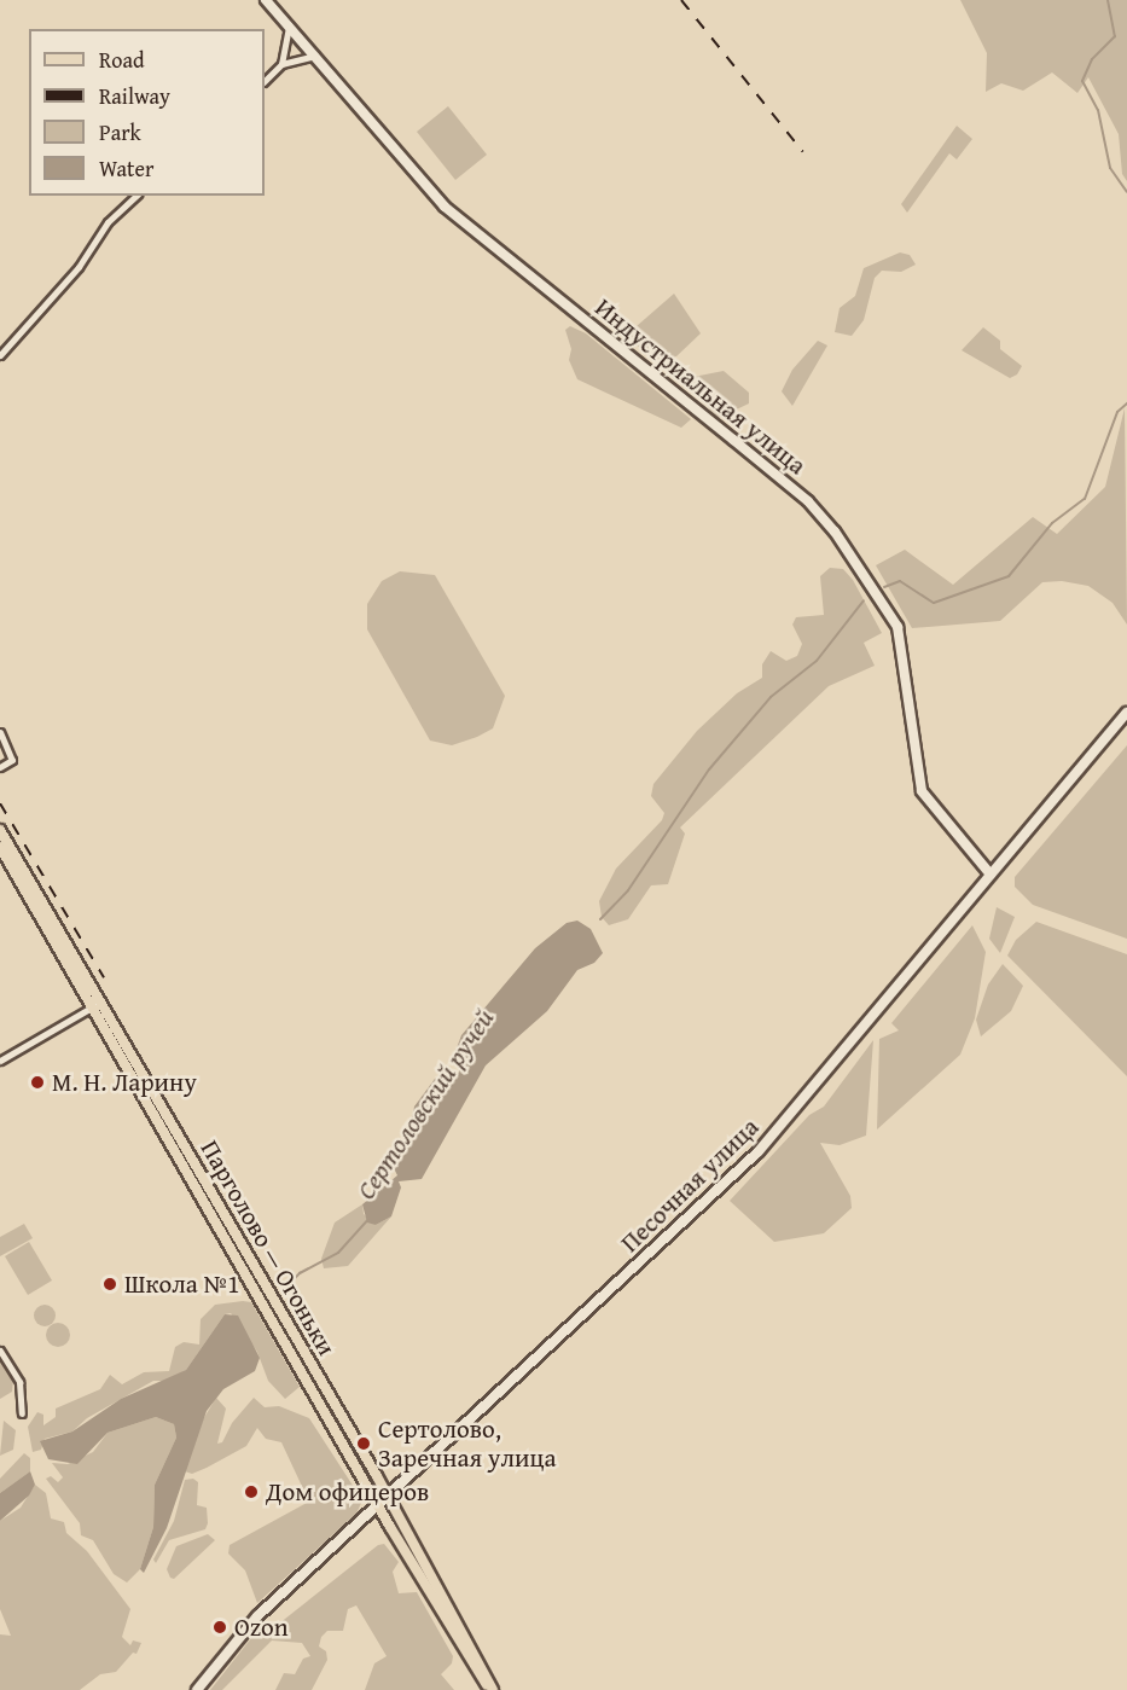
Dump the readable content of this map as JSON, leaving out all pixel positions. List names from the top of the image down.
{
  "streets": {
    "main road": ["Индустриальная улица", "Песочная улица", "Парголово — Огоньки"]
  },
  "crossings": [
    ["Индустриальная улица", "Песочная улица"],
    ["Песочная улица", "Парголово — Огоньки"]
  ],
  "water": ["Сертоловский ручей"],
  "places": [
    "М. Н. Ларину",
    "Школа №1",
    "Сертолово, Заречная улица",
    "Дом офицеров",
    "Ozon"
  ],
  "legend": [
    "Road",
    "Railway",
    "Park",
    "Water"
  ]
}
